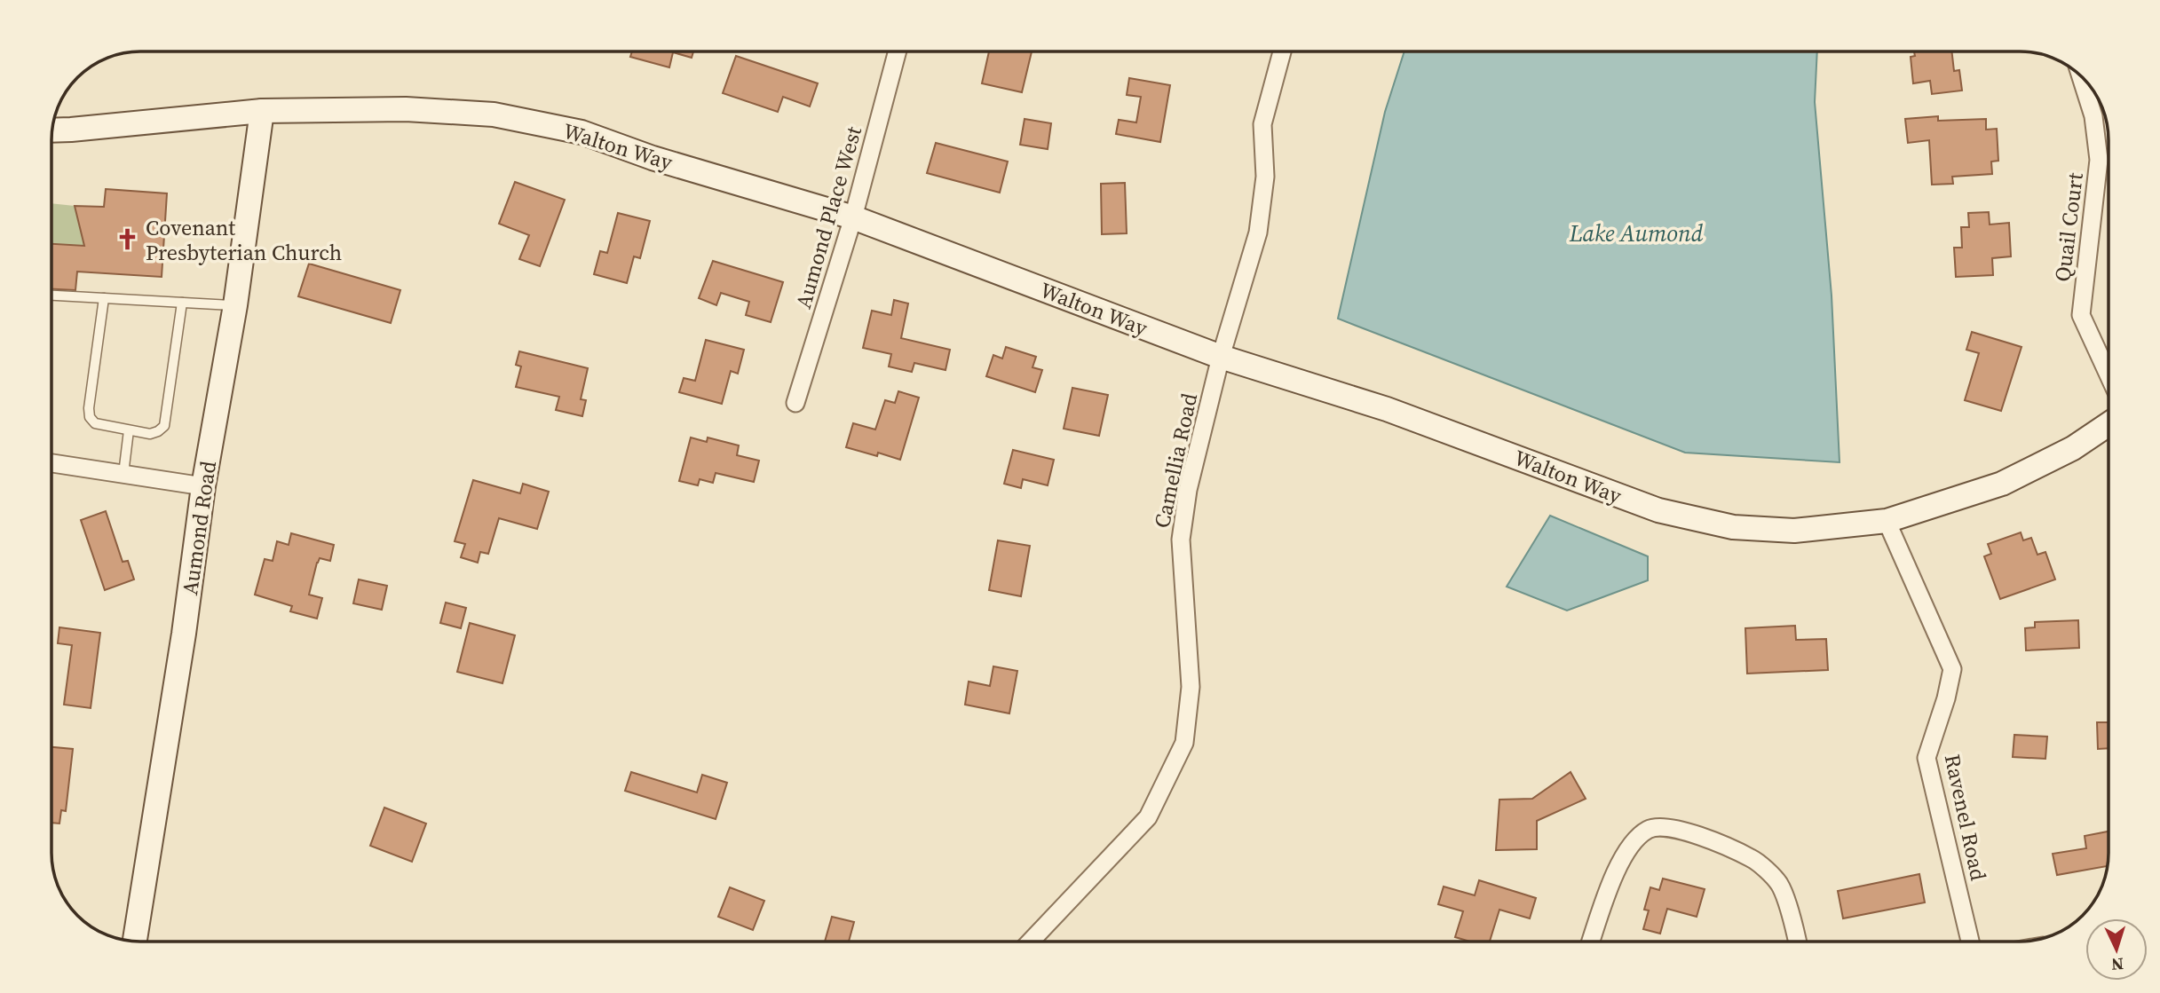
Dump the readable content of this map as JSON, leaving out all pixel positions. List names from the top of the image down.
{
  "streets": {
    "main road": ["Walton Way", "Aumond Road"],
    "street": [
      "Aumond Place West",
      "Quail Court",
      "Camellia Road",
      "Ravenel Road"
    ]
  },
  "crossings": [
    ["Walton Way", "Aumond Place West"],
    ["Walton Way", "Camellia Road"],
    ["Walton Way", "Aumond Road"],
    ["Walton Way", "Ravenel Road"]
  ],
  "water": ["Lake Aumond"],
  "places": {
    "church": ["Covenant Presbyterian Church"]
  },
  "north": "bottom"
}
